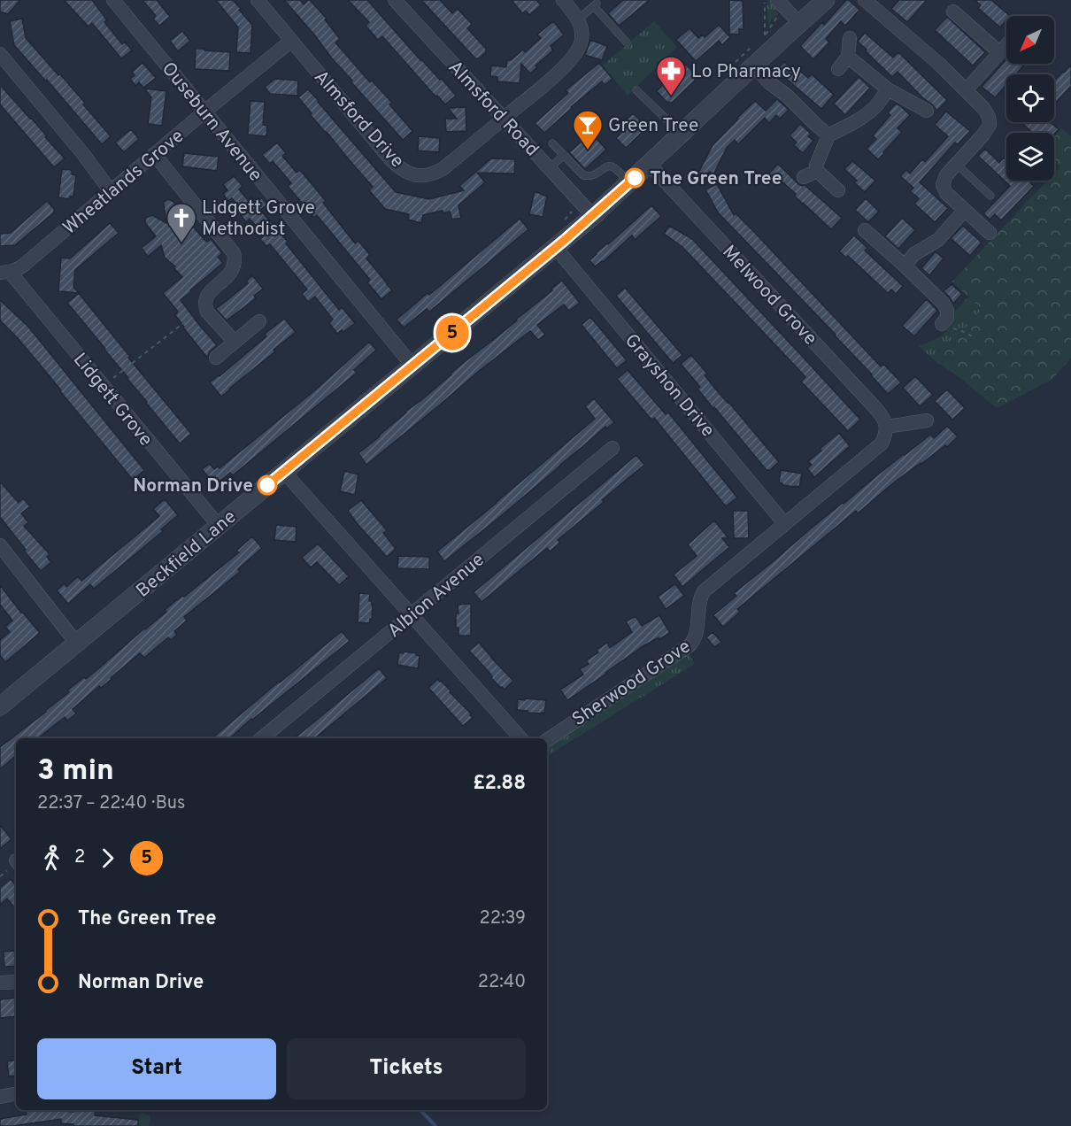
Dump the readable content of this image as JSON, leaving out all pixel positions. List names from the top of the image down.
{
  "streets": {
    "street": [
      "Almsford Road",
      "Almsford Drive",
      "Ouseburn Avenue",
      "Wheatlands Grove",
      "Melwood Grove",
      "Grayshon Drive",
      "Lidgett Grove",
      "Beckfield Lane",
      "Albion Avenue",
      "Sherwood Grove"
    ]
  },
  "crossings": [
    ["Almsford Road", "Almsford Drive"],
    ["Almsford Road", "Beckfield Lane"],
    ["Almsford Drive", "Wheatlands Grove"],
    ["Ouseburn Avenue", "Wheatlands Grove"],
    ["Ouseburn Avenue", "Beckfield Lane"],
    ["Wheatlands Grove", "Lidgett Grove"],
    ["Melwood Grove", "Beckfield Lane"],
    ["Grayshon Drive", "Beckfield Lane"],
    ["Grayshon Drive", "Sherwood Grove"],
    ["Lidgett Grove", "Beckfield Lane"]
  ],
  "places": {
    "pharmacy": ["Lo Pharmacy"],
    "bar": ["Green Tree"],
    "other": ["The Green Tree", "Norman Drive"],
    "church": ["Lidgett Grove Methodist"]
  },
  "lines": ["bus line 5"],
  "north": "bottom left",
  "page": {
    "on_map": "5",
    "heading": ["3 min", "22:37 – 22:40 · Bus", "£2.88"],
    "legs": ["2", "5"],
    "list": [
      {
        "name": "The Green Tree",
        "value": "22:39"
      },
      {
        "name": "Norman Drive",
        "value": "22:40"
      }
    ],
    "buttons": ["Start", "Tickets"]
  }
}
